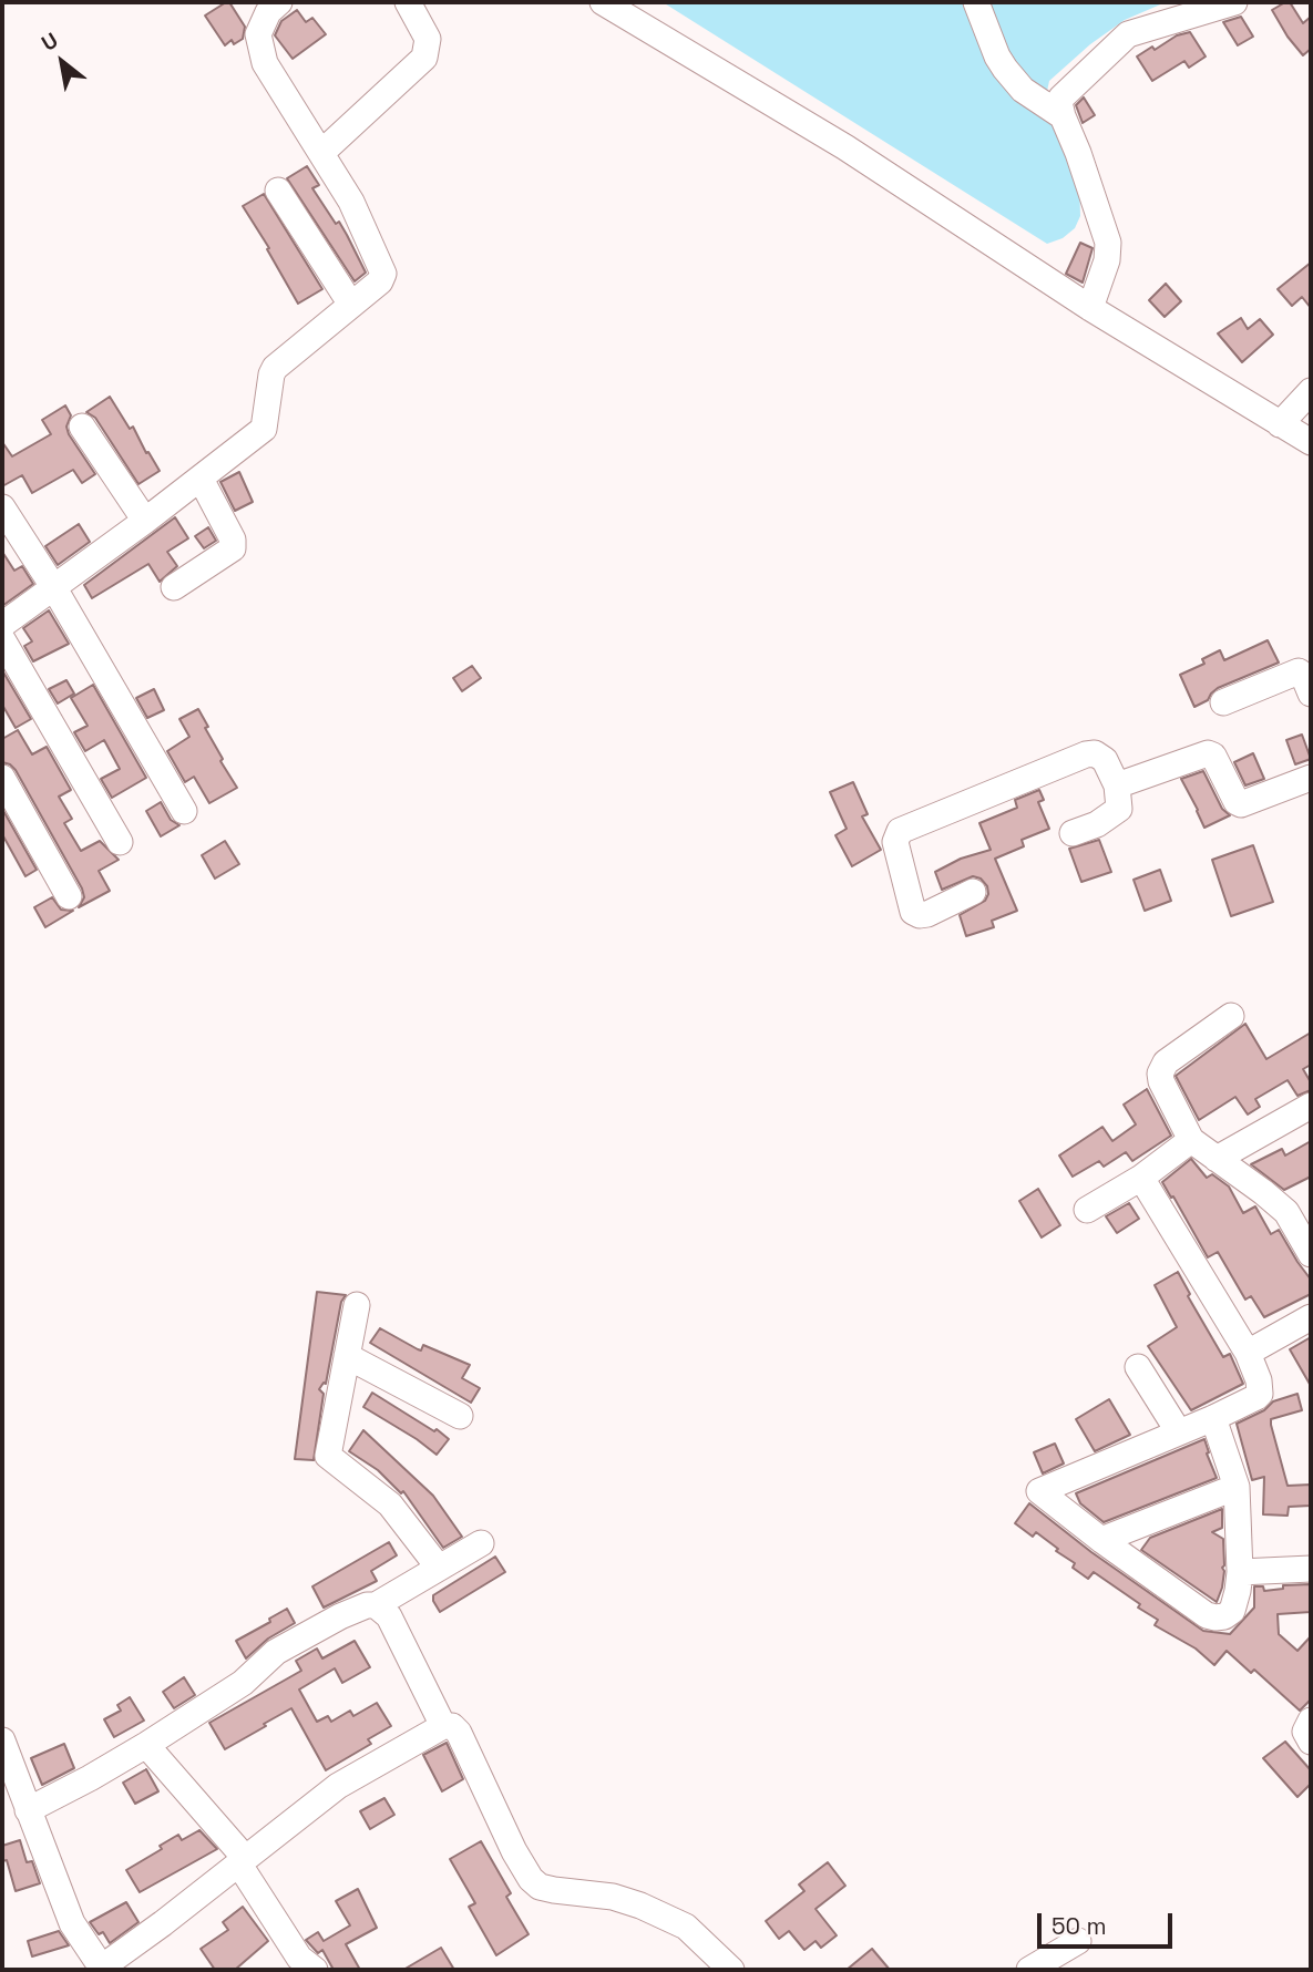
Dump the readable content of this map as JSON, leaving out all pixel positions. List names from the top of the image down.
{
  "scale_bar": "50 m",
  "north": "top left"
}
